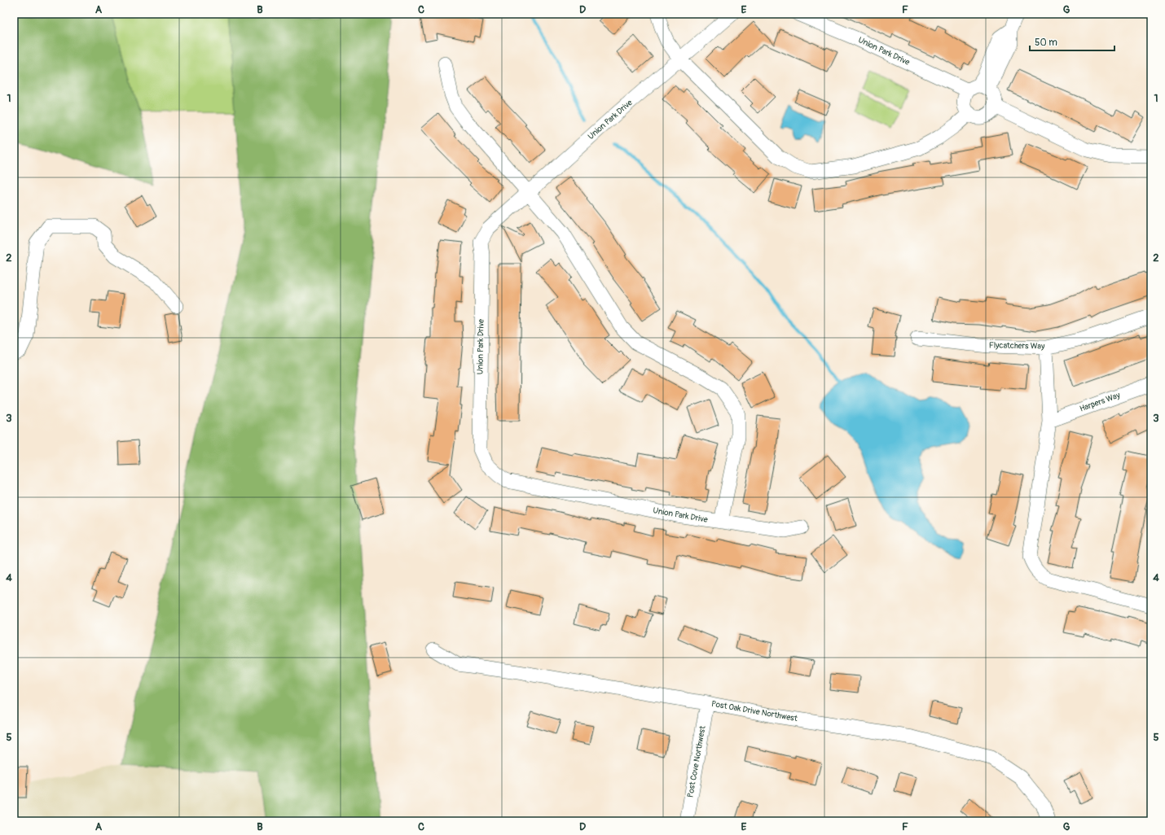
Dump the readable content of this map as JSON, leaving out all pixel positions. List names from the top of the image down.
{
  "streets": {
    "street": [
      "Union Park Drive",
      "Flycatchers Way",
      "Harpers Way",
      "Post Oak Drive Northwest",
      "Post Cove Northwest"
    ]
  },
  "crossings": [
    ["Post Oak Drive Northwest", "Post Cove Northwest"]
  ],
  "scale_bar": "50 m",
  "grid": {
    "columns": [
      "A",
      "B",
      "C",
      "D",
      "E",
      "F",
      "G"
    ],
    "rows": [
      "1",
      "2",
      "3",
      "4",
      "5"
    ]
  }
}
